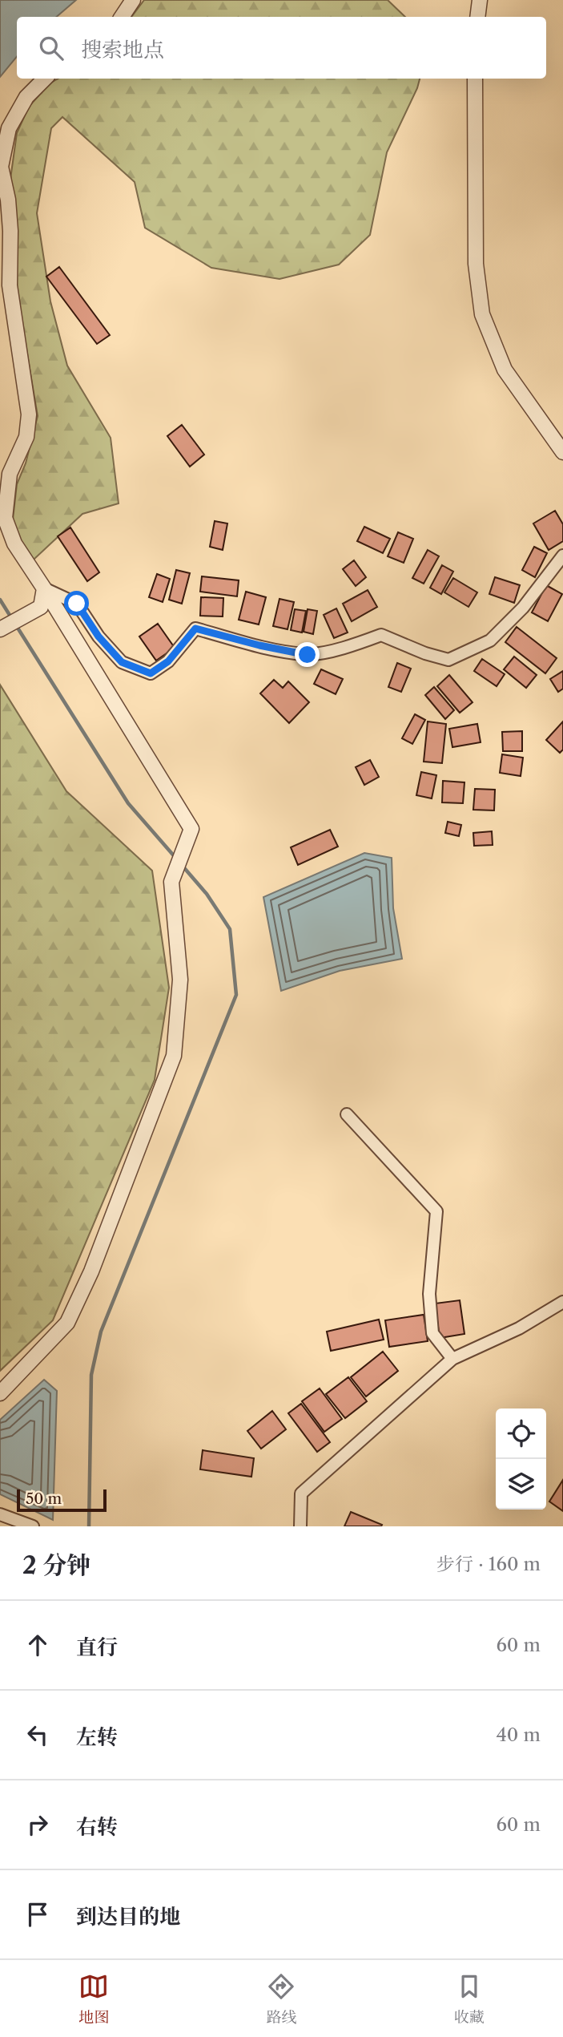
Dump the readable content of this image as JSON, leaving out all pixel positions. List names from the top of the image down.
{
  "scale_bar": "50 m",
  "page": {
    "search": "搜索地点",
    "scale": "50 m",
    "heading": ["2 分钟", "步行 · 160 m"],
    "list": [
      ["直行", "60 m"],
      ["左转", "40 m"],
      ["右转", "60 m"],
      "到达目的地"
    ],
    "nav": ["地图", "路线", "收藏"]
  }
}
